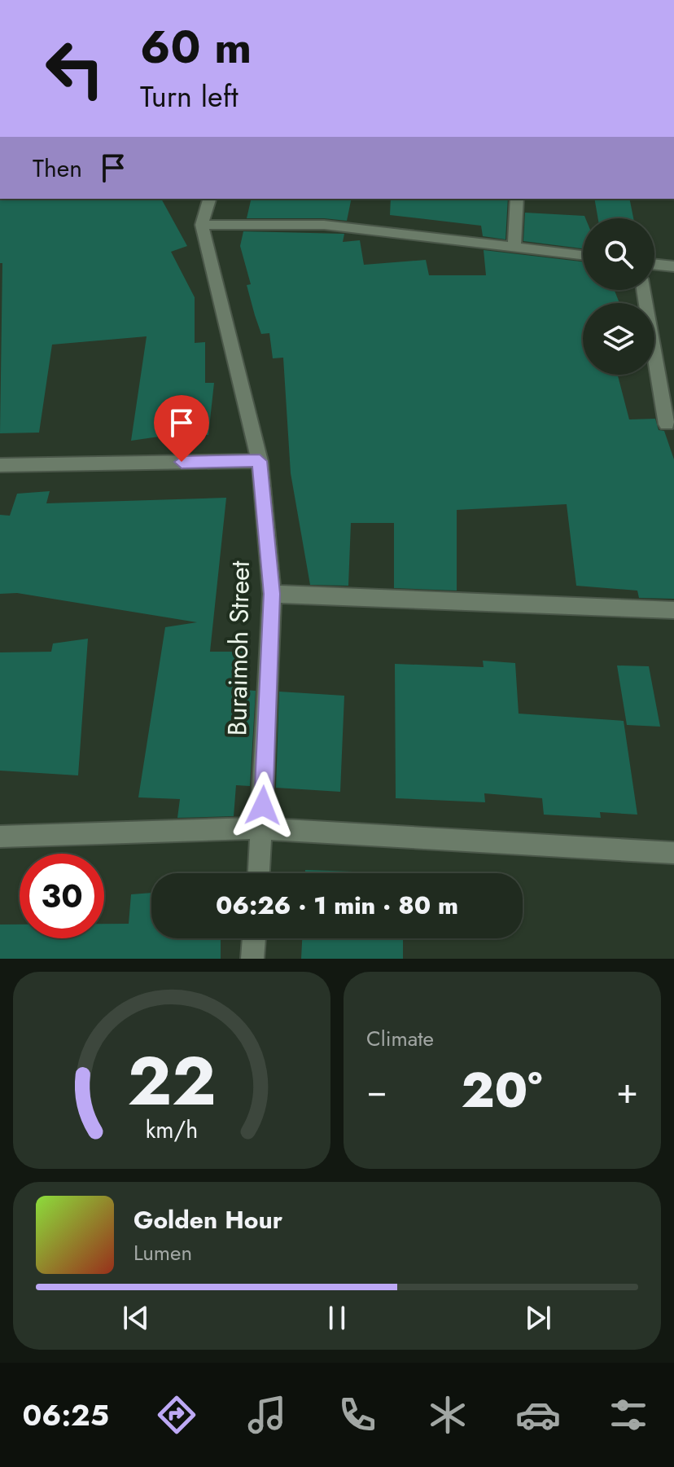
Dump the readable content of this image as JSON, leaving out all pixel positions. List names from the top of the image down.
{
  "streets": {
    "street": ["Buraimoh Street"]
  },
  "page": {
    "turn": ["60 m", "Turn left"],
    "then": "Then",
    "limit": "30",
    "trip": "06:26 · 1 min · 80 m",
    "tile": "Climate",
    "heat": ["−", "20°", "+"],
    "song": ["Golden Hour", "Lumen"],
    "tabs": "06:25",
    "gauge": ["22", "km/h"]
  }
}
